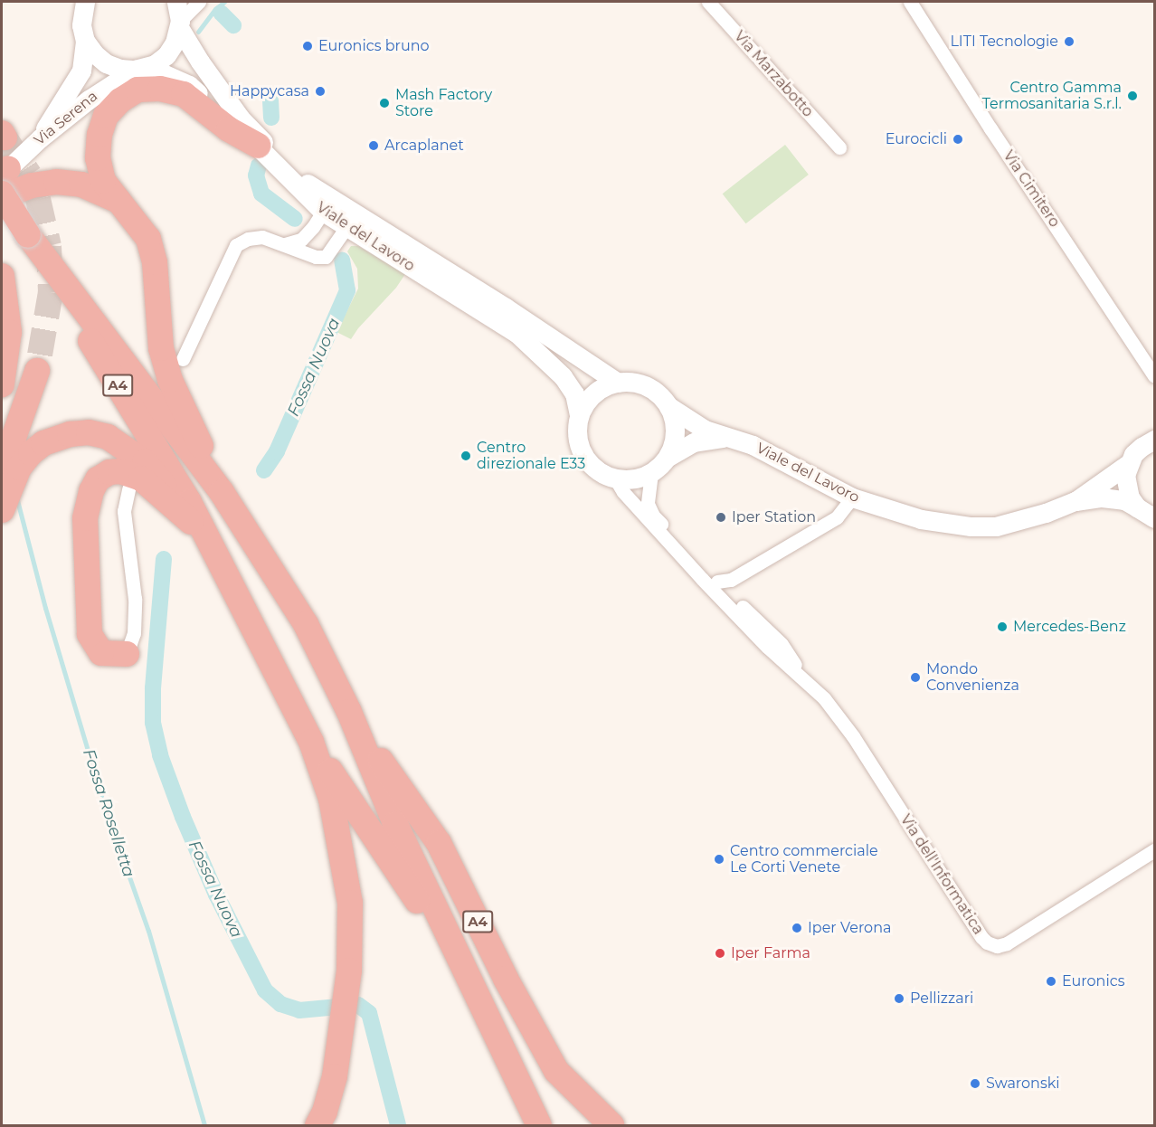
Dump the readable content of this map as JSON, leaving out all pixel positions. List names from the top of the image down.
{
  "streets": {
    "highway": ["A4"],
    "street": [
      "Via Marzabotto",
      "Via Serena",
      "Via Cimitero",
      "Viale del Lavoro",
      "Via dell'Informatica"
    ]
  },
  "crossings": [
    ["Via Serena", "Viale del Lavoro"],
    ["Viale del Lavoro", "A4"],
    ["Viale del Lavoro", "Via dell'Informatica"]
  ],
  "water": ["Fossa Nuova", "Fossa Roselletta"],
  "places": [
    "LITI Tecnologie",
    "Euronics bruno",
    "Happycasa",
    "Centro Gamma Termosanitaria S.r.l.",
    "Mash Factory Store",
    "Eurocicli",
    "Arcaplanet",
    "Centro direzionale E33",
    "Iper Station",
    "Mercedes-Benz",
    "Mondo Convenienza",
    "Centro commerciale Le Corti Venete",
    "Iper Verona",
    "Iper Farma",
    "Euronics",
    "Pellizzari",
    "Swaronski"
  ]
}
